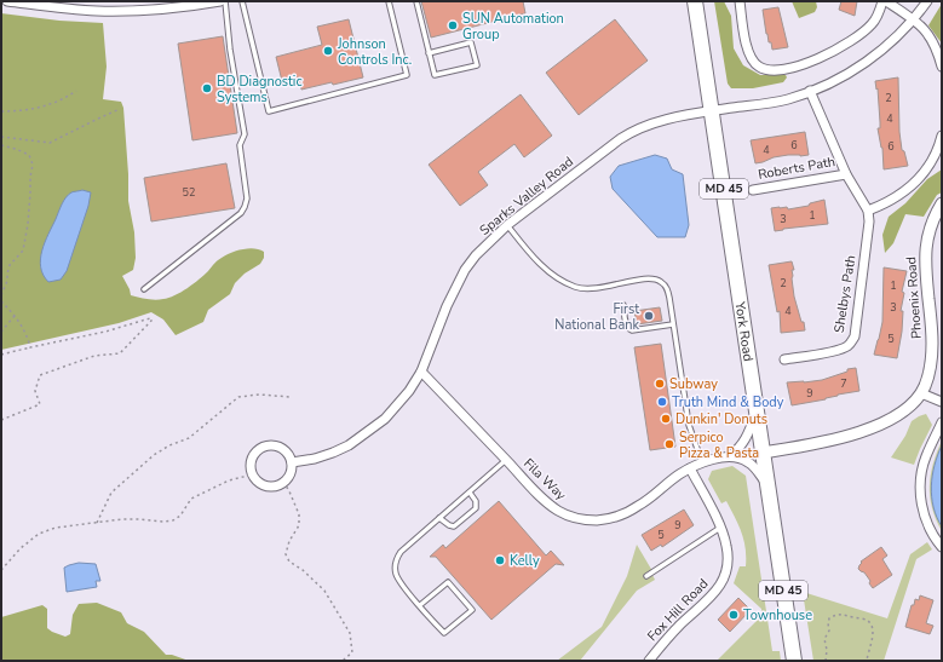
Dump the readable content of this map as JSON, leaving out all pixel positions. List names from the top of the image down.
{
  "streets": {
    "main road": ["MD 45", "York Road"],
    "street": [
      "Roberts Path",
      "Sparks Valley Road",
      "Shelbys Path",
      "Phoenix Road",
      "Fila Way",
      "Fox Hill Road"
    ]
  },
  "crossings": [
    ["Roberts Path", "Sparks Valley Road"],
    ["Roberts Path", "Shelbys Path"],
    ["Sparks Valley Road", "York Road"],
    ["Sparks Valley Road", "Fila Way"],
    ["Phoenix Road", "York Road"],
    ["Fila Way", "Fox Hill Road"]
  ],
  "places": [
    "SUN Automation Group",
    "Johnson Controls Inc.",
    "BD Diagnostic Systems",
    "First National Bank",
    "Subway",
    "Truth Mind & Body",
    "Dunkin' Donuts",
    "Serpico Pizza & Pasta",
    "Kelly",
    "Townhouse"
  ],
  "house_numbers": [
    "2",
    "4",
    "6",
    "6",
    "4",
    "52",
    "1",
    "3",
    "2",
    "1",
    "3",
    "4",
    "5",
    "7",
    "9",
    "9",
    "5"
  ]
}
